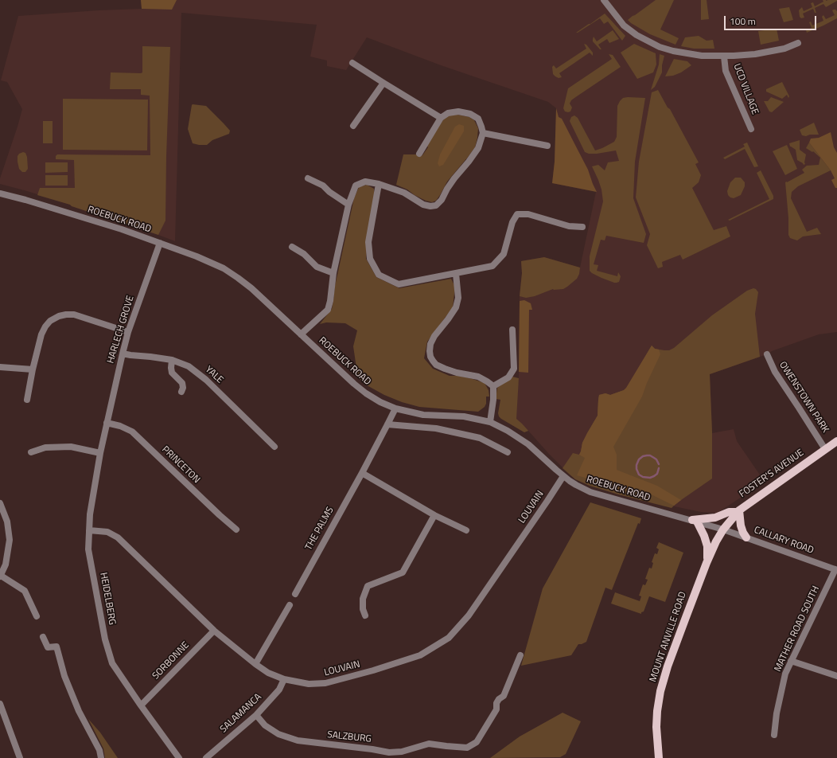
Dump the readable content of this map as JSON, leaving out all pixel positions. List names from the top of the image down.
{
  "streets": {
    "main road": ["FOSTER'S AVENUE", "MOUNT ANVILLE ROAD"],
    "street": [
      "UCD VILLAGE",
      "ROEBUCK ROAD",
      "HARLECH GROVE",
      "YALE",
      "OWENSTOWN PARK",
      "PRINCETON",
      "LOUVAIN",
      "THE PALMS",
      "CALLARY ROAD",
      "HEIDELBERG",
      "MATHER ROAD SOUTH",
      "SORBONNE",
      "SALAMANCA",
      "SALZBURG"
    ]
  },
  "crossings": [
    ["ROEBUCK ROAD", "HARLECH GROVE"],
    ["ROEBUCK ROAD", "FOSTER'S AVENUE"],
    ["ROEBUCK ROAD", "LOUVAIN"],
    ["ROEBUCK ROAD", "THE PALMS"],
    ["ROEBUCK ROAD", "CALLARY ROAD"],
    ["ROEBUCK ROAD", "MOUNT ANVILLE ROAD"],
    ["HARLECH GROVE", "YALE"],
    ["HARLECH GROVE", "PRINCETON"],
    ["HARLECH GROVE", "HEIDELBERG"],
    ["OWENSTOWN PARK", "FOSTER'S AVENUE"],
    ["PRINCETON", "HEIDELBERG"],
    ["FOSTER'S AVENUE", "CALLARY ROAD"],
    ["FOSTER'S AVENUE", "MOUNT ANVILLE ROAD"],
    ["LOUVAIN", "HEIDELBERG"],
    ["LOUVAIN", "SORBONNE"],
    ["LOUVAIN", "SALAMANCA"],
    ["CALLARY ROAD", "MATHER ROAD SOUTH"],
    ["CALLARY ROAD", "MOUNT ANVILLE ROAD"],
    ["HEIDELBERG", "SORBONNE"],
    ["SALAMANCA", "SALZBURG"]
  ],
  "scale_bar": "100 m"
}
